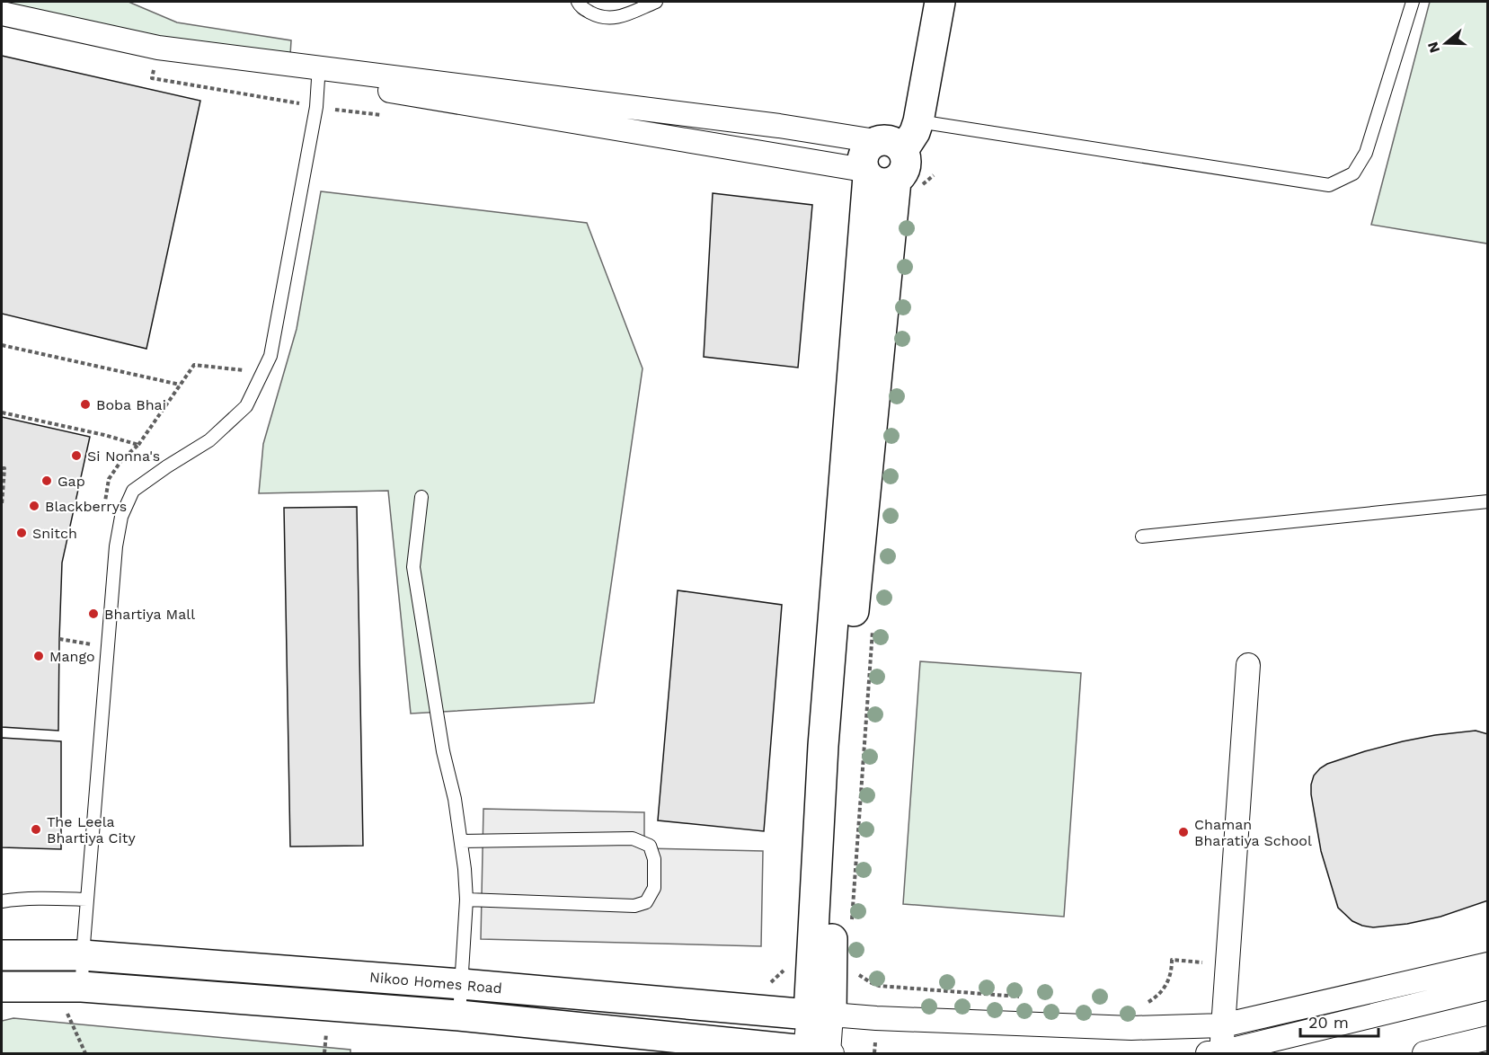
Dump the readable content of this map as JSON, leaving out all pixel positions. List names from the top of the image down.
{
  "streets": {
    "street": ["Nikoo Homes Road"]
  },
  "places": [
    "Boba Bhai",
    "Si Nonna's",
    "Gap",
    "Blackberrys",
    "Snitch",
    "Bhartiya Mall",
    "Mango",
    "The Leela Bhartiya City",
    "Chaman Bharatiya School"
  ],
  "scale_bar": "20 m",
  "north": "left"
}
